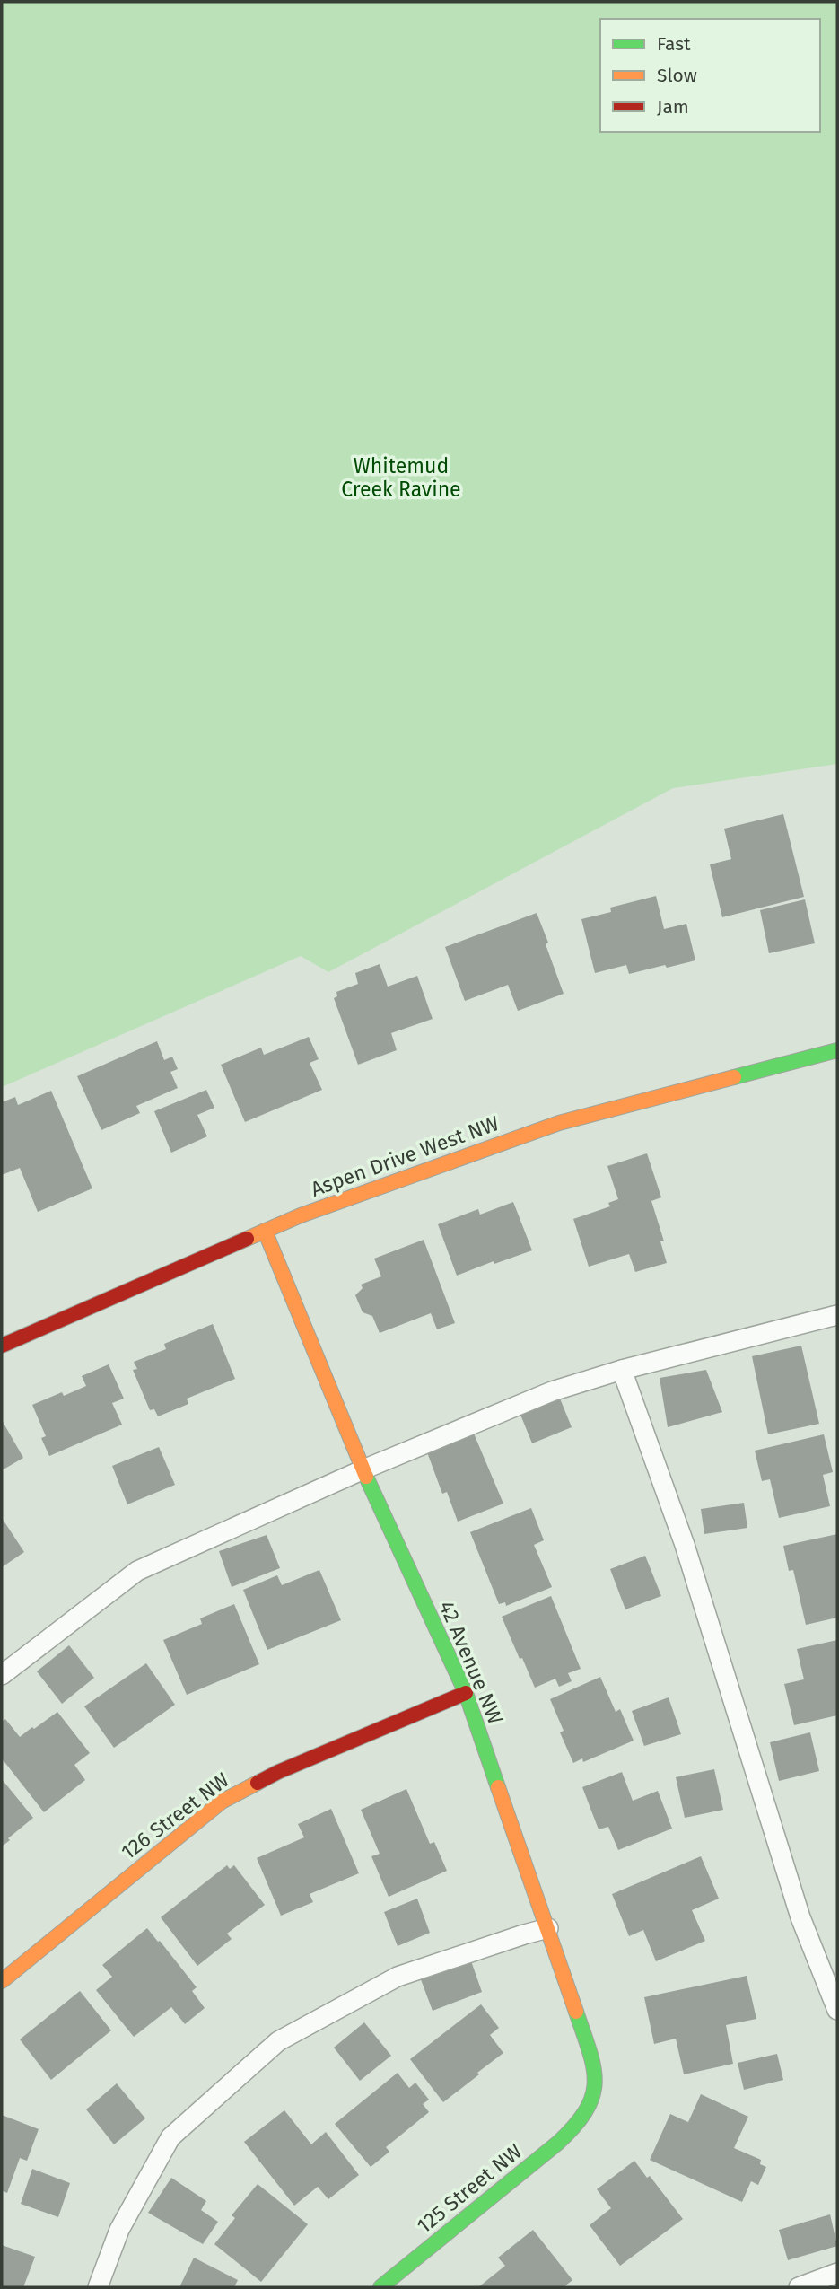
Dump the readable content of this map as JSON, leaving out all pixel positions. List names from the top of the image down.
{
  "streets": {
    "street": [
      "Aspen Drive West NW",
      "42 Avenue NW",
      "126 Street NW",
      "125 Street NW"
    ]
  },
  "crossings": [
    ["Aspen Drive West NW", "42 Avenue NW"],
    ["42 Avenue NW", "126 Street NW"],
    ["42 Avenue NW", "125 Street NW"]
  ],
  "parks": ["Whitemud Creek Ravine"],
  "legend": ["Fast", "Slow", "Jam"]
}
